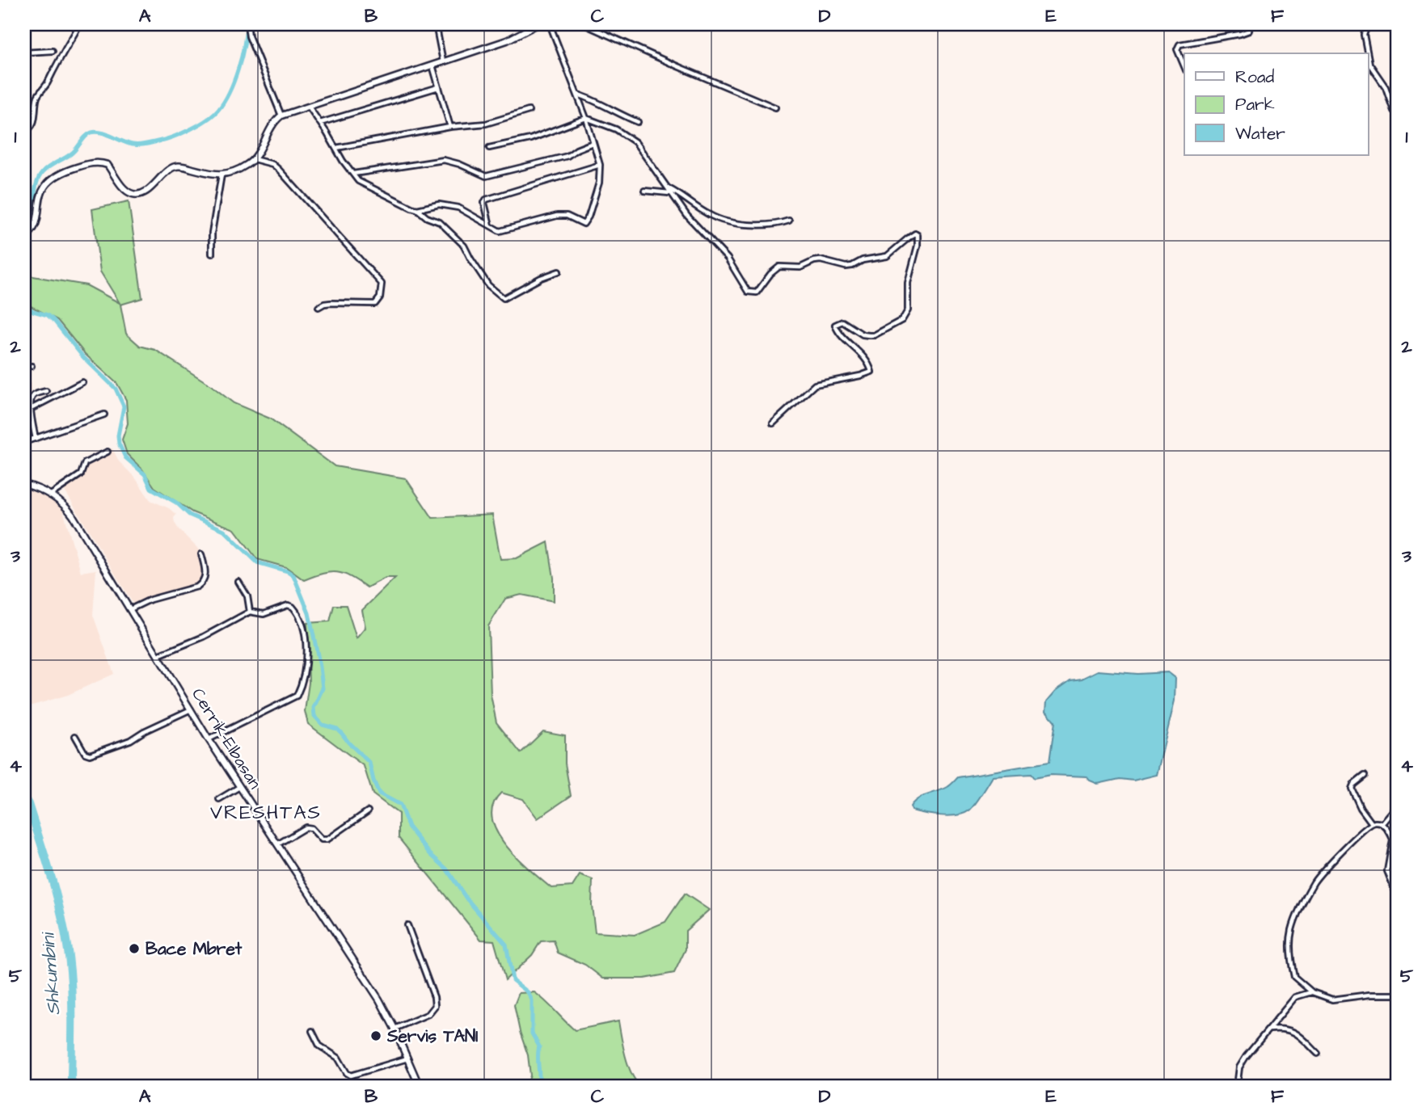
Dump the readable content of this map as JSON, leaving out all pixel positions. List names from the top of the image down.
{
  "streets": {
    "main road": ["Cerrik-Elbasan"]
  },
  "districts": ["VRESHTAS"],
  "water": ["Shkumbini"],
  "places": ["Bace Mbret", "Servis TANI"],
  "legend": ["Road", "Park", "Water"],
  "grid": {
    "columns": [
      "A",
      "B",
      "C",
      "D",
      "E",
      "F"
    ],
    "rows": [
      "1",
      "2",
      "3",
      "4",
      "5"
    ]
  }
}
